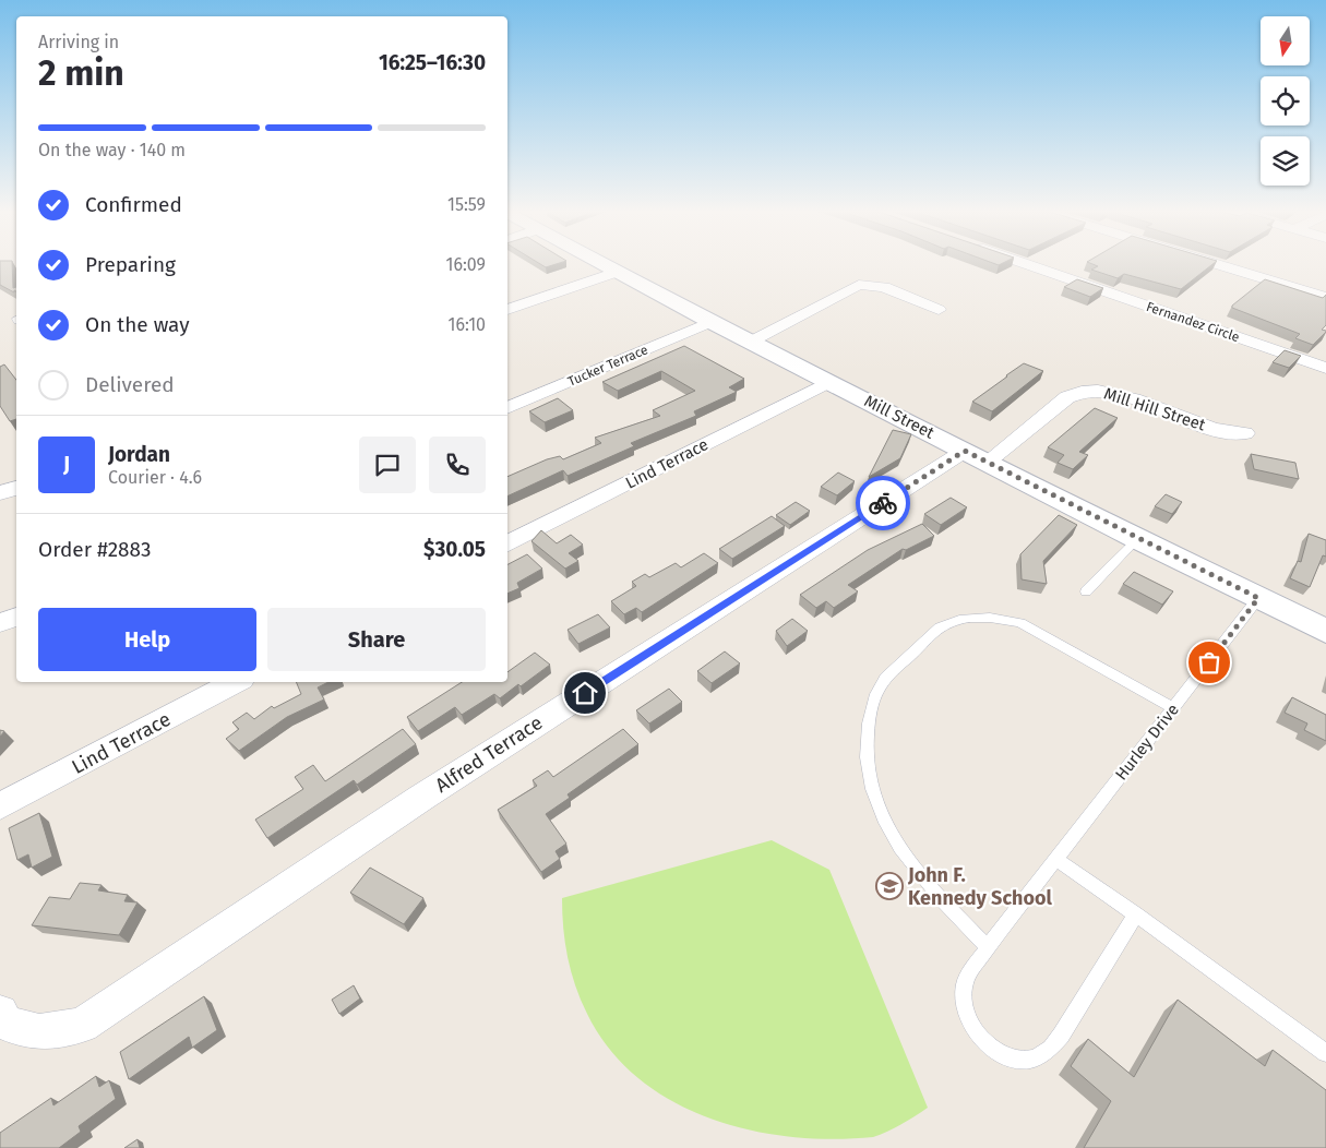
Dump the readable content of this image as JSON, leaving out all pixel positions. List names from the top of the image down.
{
  "streets": {
    "street": [
      "Fernandez Circle",
      "Tucker Terrace",
      "Mill Hill Street",
      "Mill Street",
      "Lind Terrace",
      "Alfred Terrace"
    ],
    "lane": ["Hurley Drive"]
  },
  "crossings": [
    ["Tucker Terrace", "Mill Street"],
    ["Mill Hill Street", "Mill Street"],
    ["Mill Hill Street", "Alfred Terrace"],
    ["Mill Street", "Lind Terrace"],
    ["Mill Street", "Hurley Drive"],
    ["Mill Street", "Alfred Terrace"]
  ],
  "places": {
    "school or university": ["John F. Kennedy School"]
  },
  "north": "bottom",
  "page": {
    "heading": ["2 min", "Arriving in", "16:25–16:30"],
    "panel": [
      "Jordan",
      "Courier · 4.6",
      "Order #2883",
      "$30.05"
    ],
    "bar": "On the way · 140 m",
    "list": [
      ["Confirmed", "15:59"],
      ["Preparing", "16:09"],
      ["On the way", "16:10"],
      "Delivered"
    ],
    "round": "J",
    "buttons": ["Help", "Share"]
  }
}
